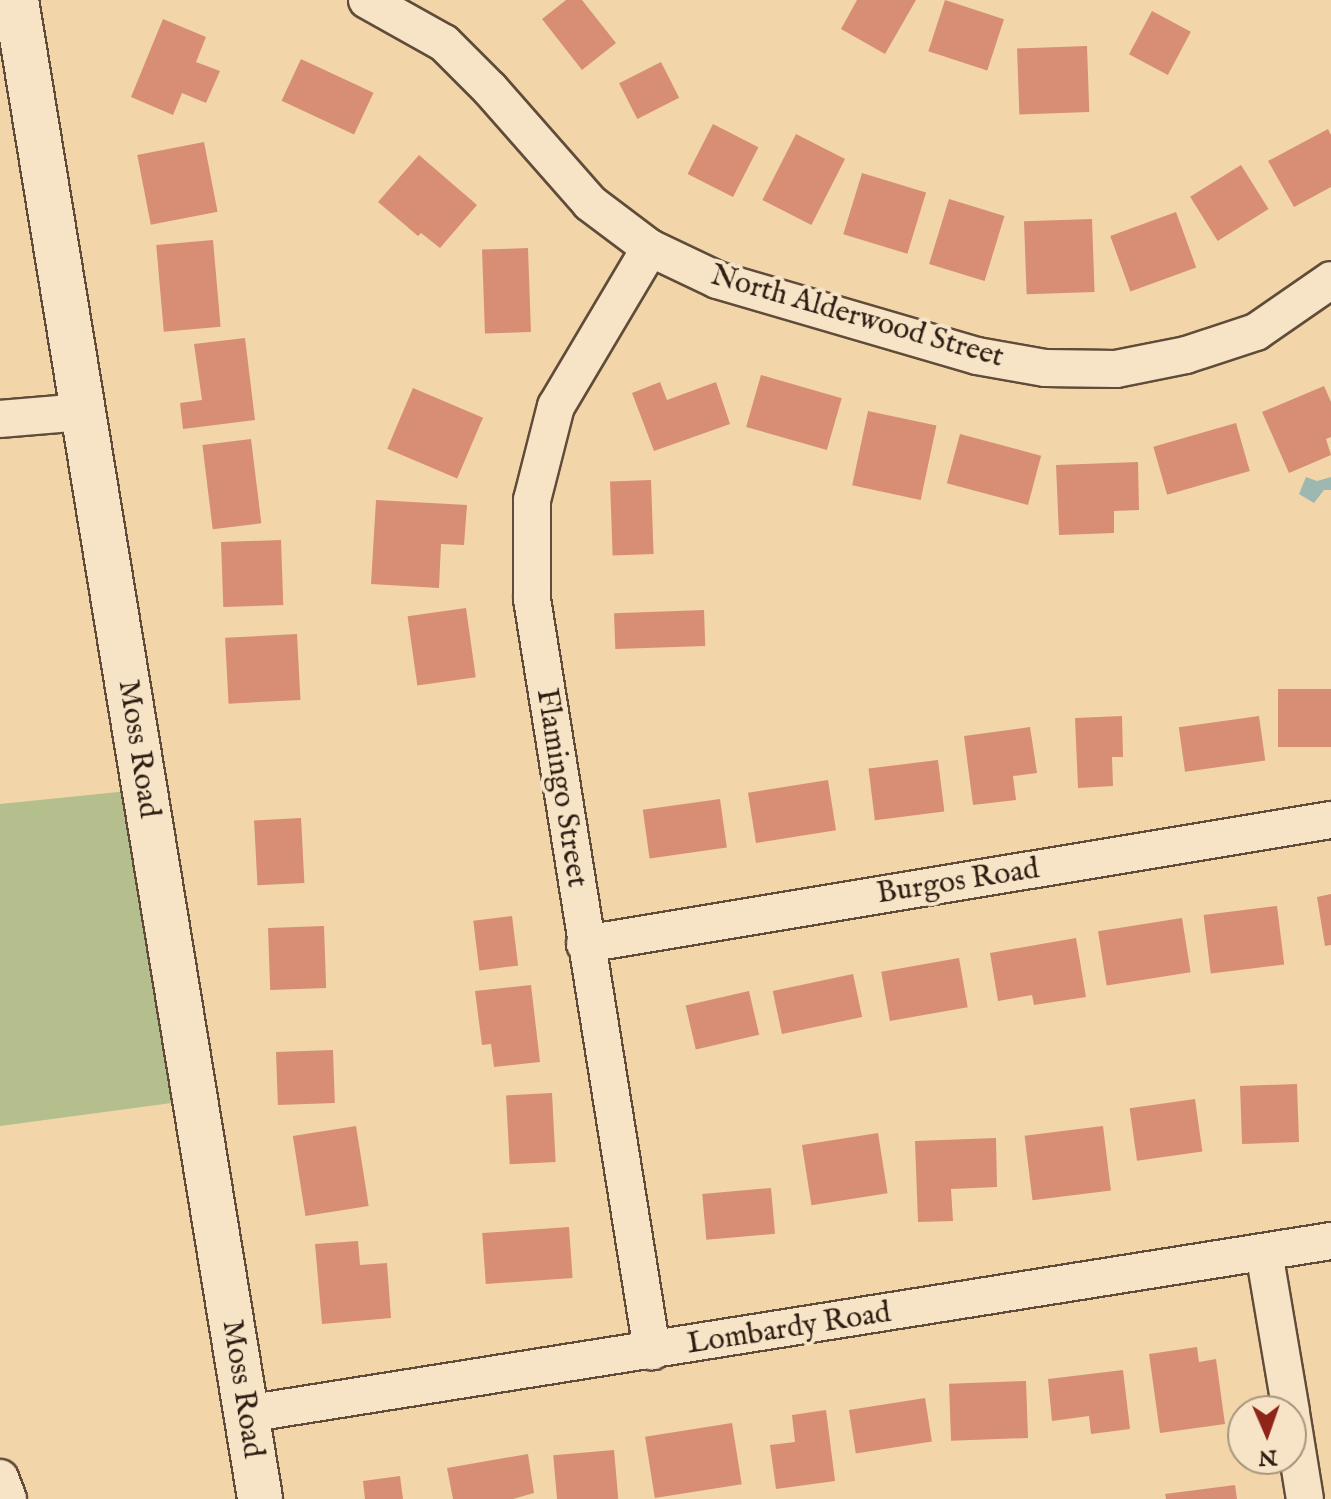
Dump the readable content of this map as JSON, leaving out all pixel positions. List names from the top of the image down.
{
  "streets": {
    "street": [
      "North Alderwood Street",
      "Moss Road",
      "Flamingo Street",
      "Burgos Road",
      "Lombardy Road"
    ]
  },
  "crossings": [
    ["North Alderwood Street", "Flamingo Street"],
    ["Moss Road", "Lombardy Road"],
    ["Flamingo Street", "Burgos Road"],
    ["Flamingo Street", "Lombardy Road"]
  ],
  "north": "bottom"
}
